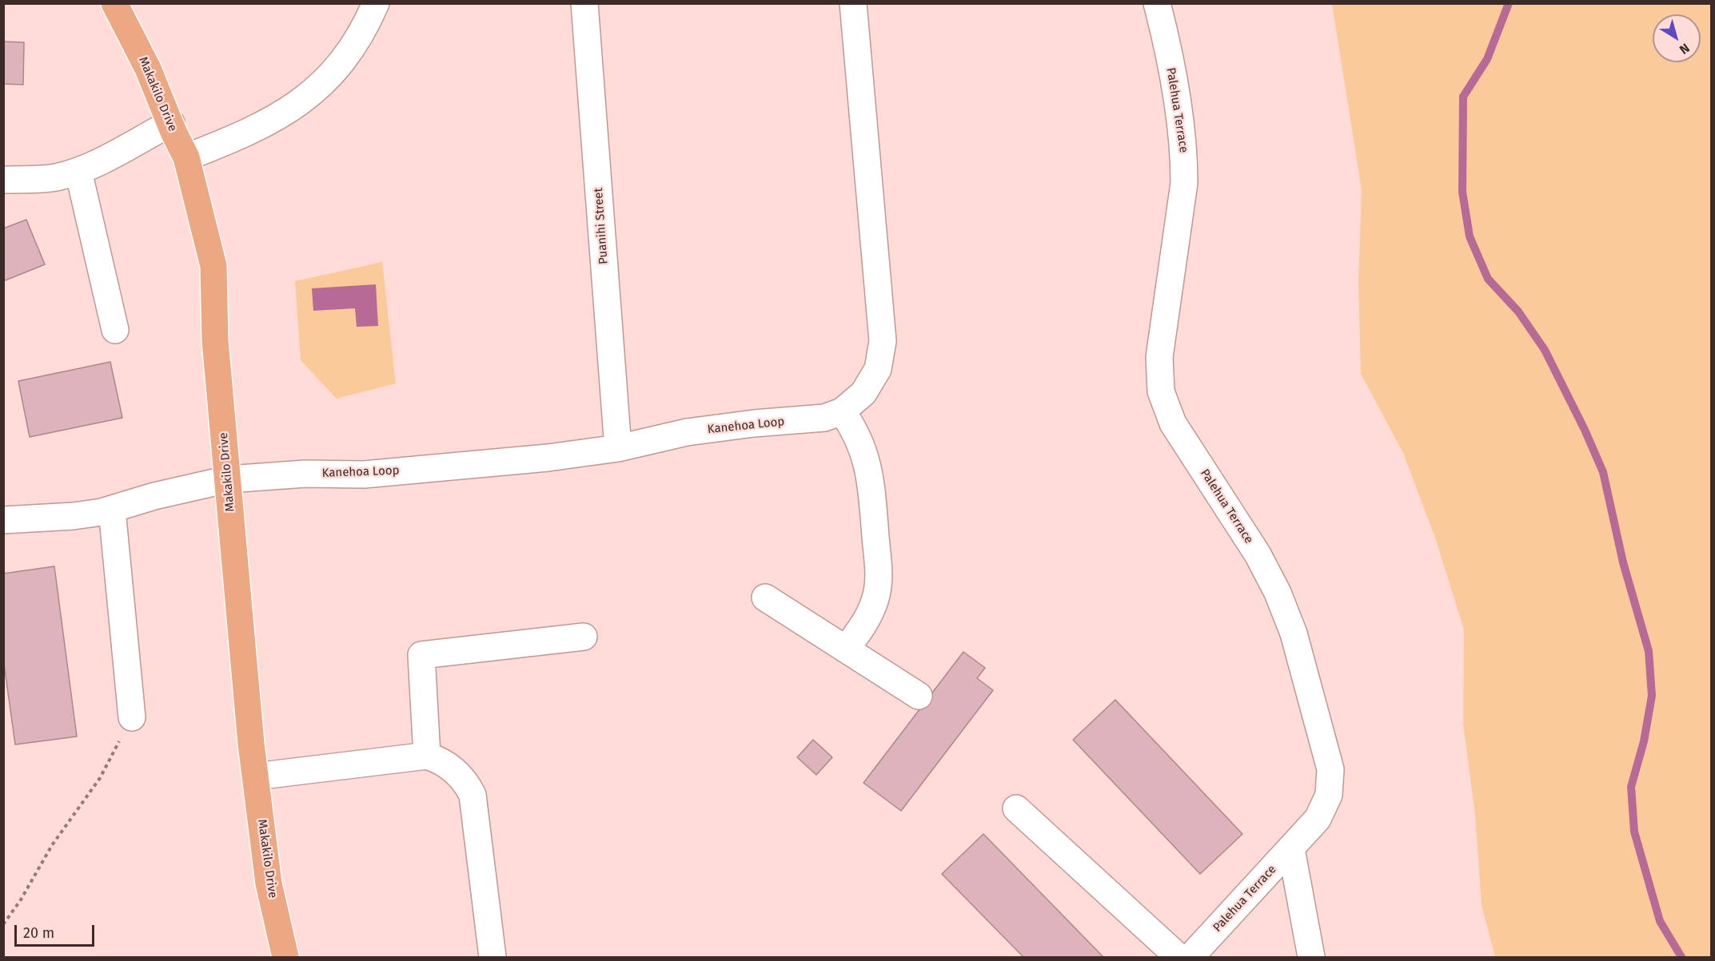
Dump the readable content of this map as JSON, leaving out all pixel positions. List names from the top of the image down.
{
  "streets": {
    "main road": ["Makakilo Drive"],
    "street": ["Palehua Terrace", "Puanihi Street", "Kanehoa Loop"]
  },
  "crossings": [
    ["Makakilo Drive", "Kanehoa Loop"],
    ["Puanihi Street", "Kanehoa Loop"]
  ],
  "scale_bar": "20 m",
  "north": "bottom right"
}
